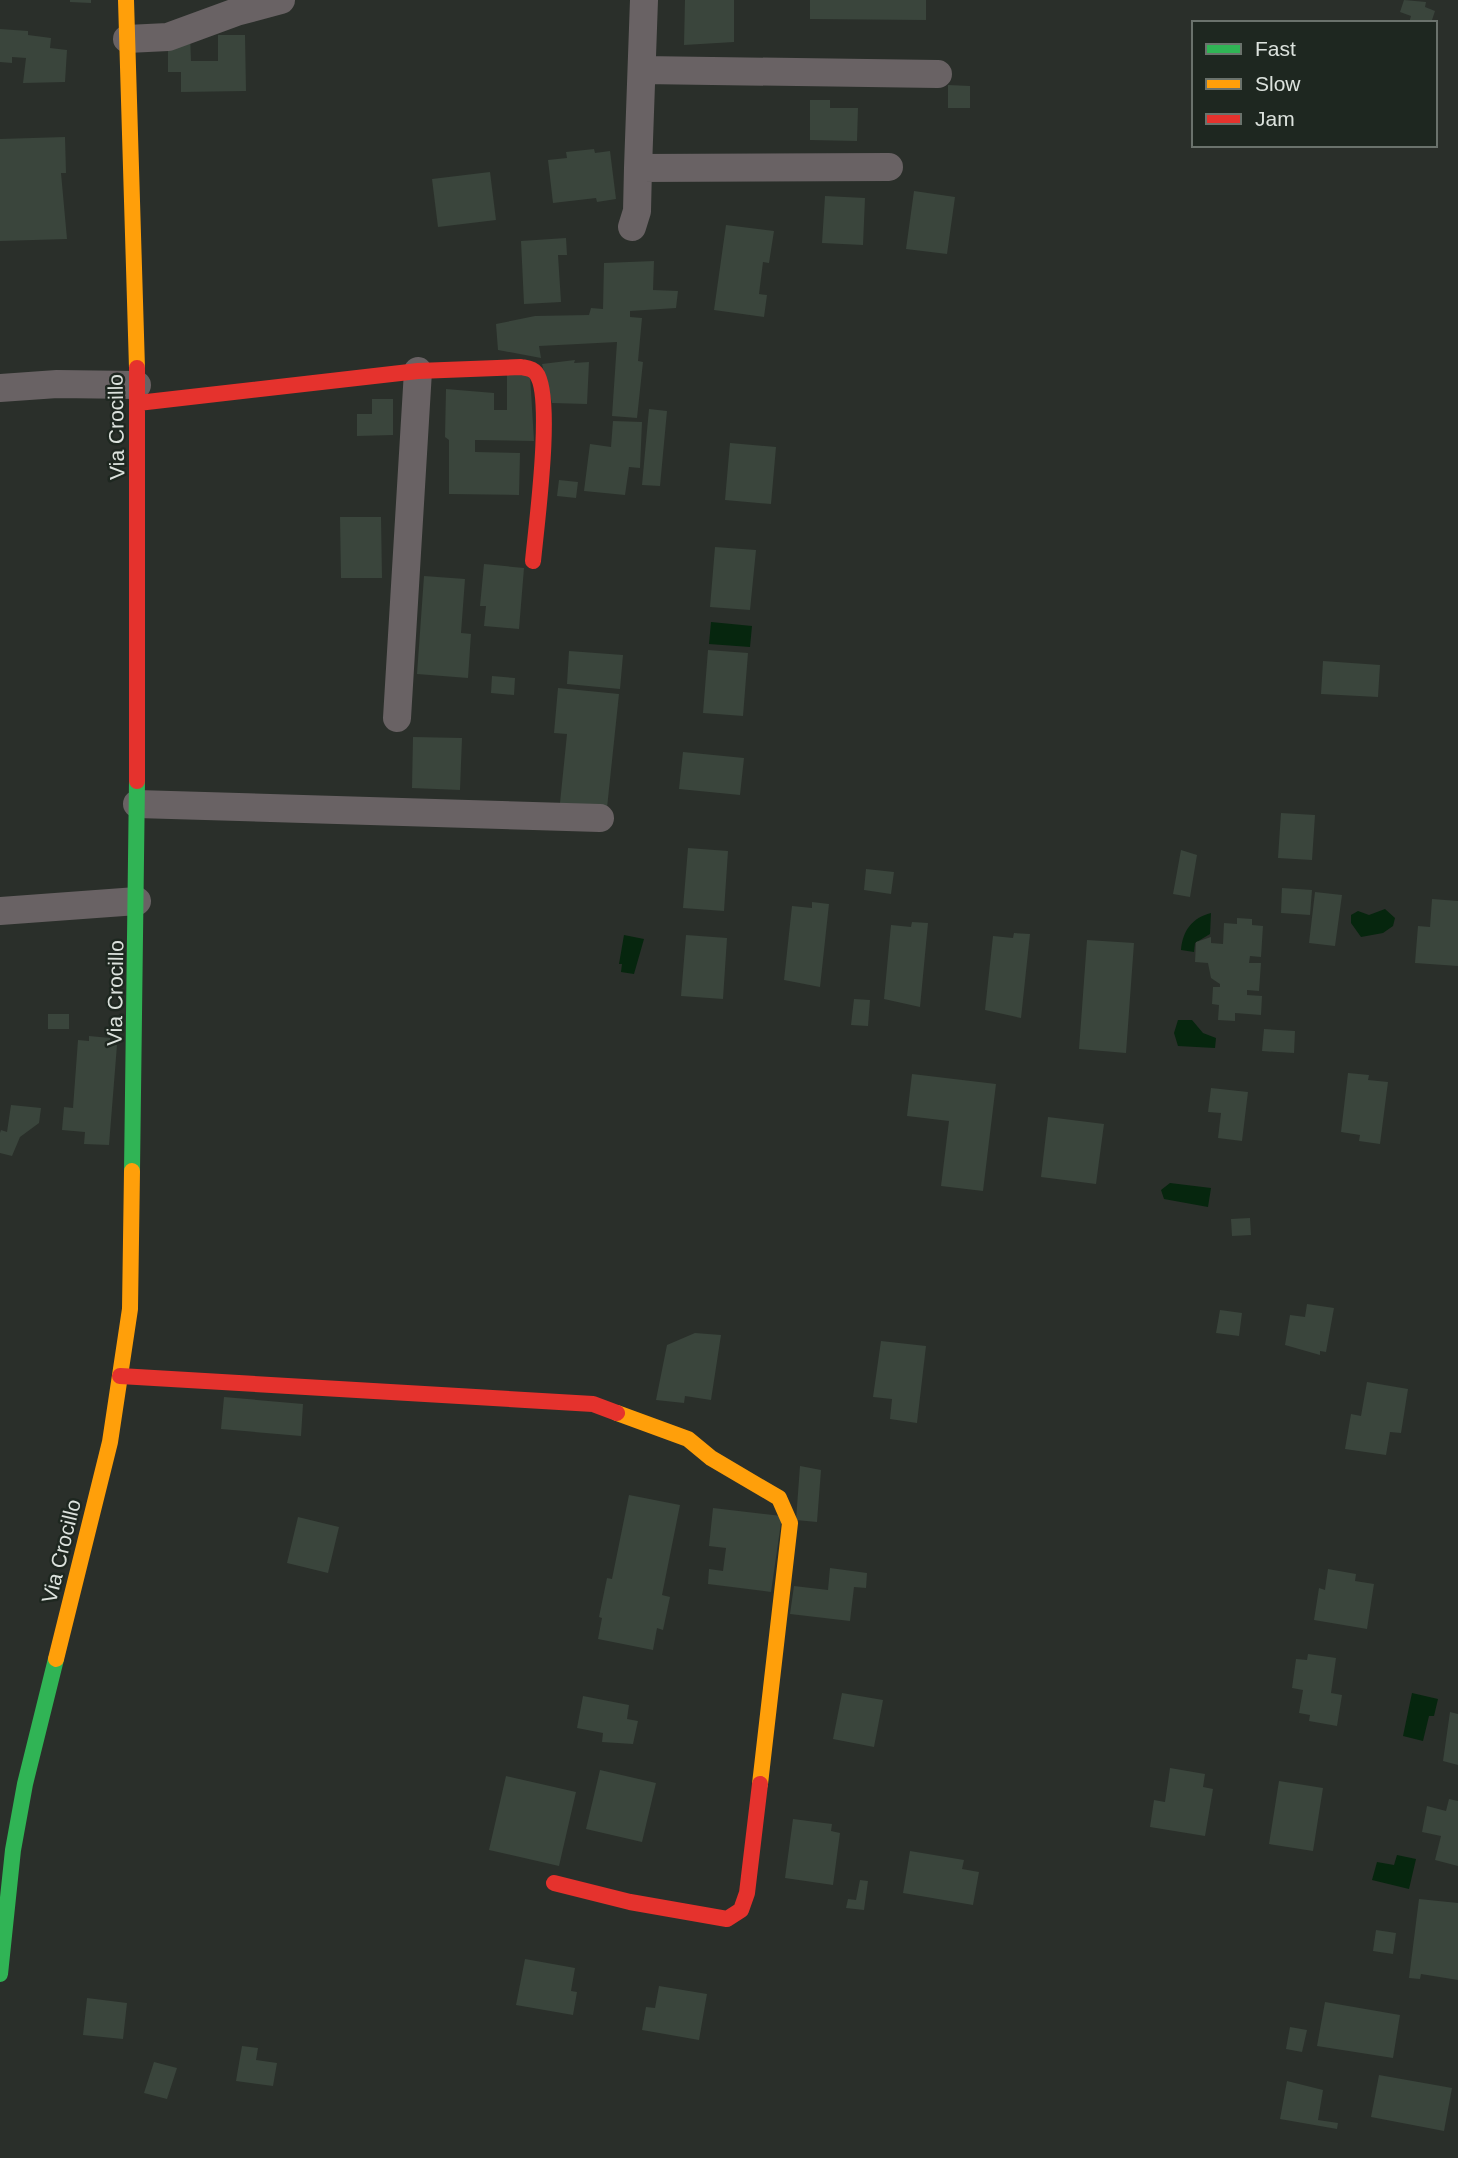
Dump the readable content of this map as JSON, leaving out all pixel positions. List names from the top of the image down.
{
  "streets": {
    "street": ["Via Crocillo"]
  },
  "legend": ["Fast", "Slow", "Jam"]
}
